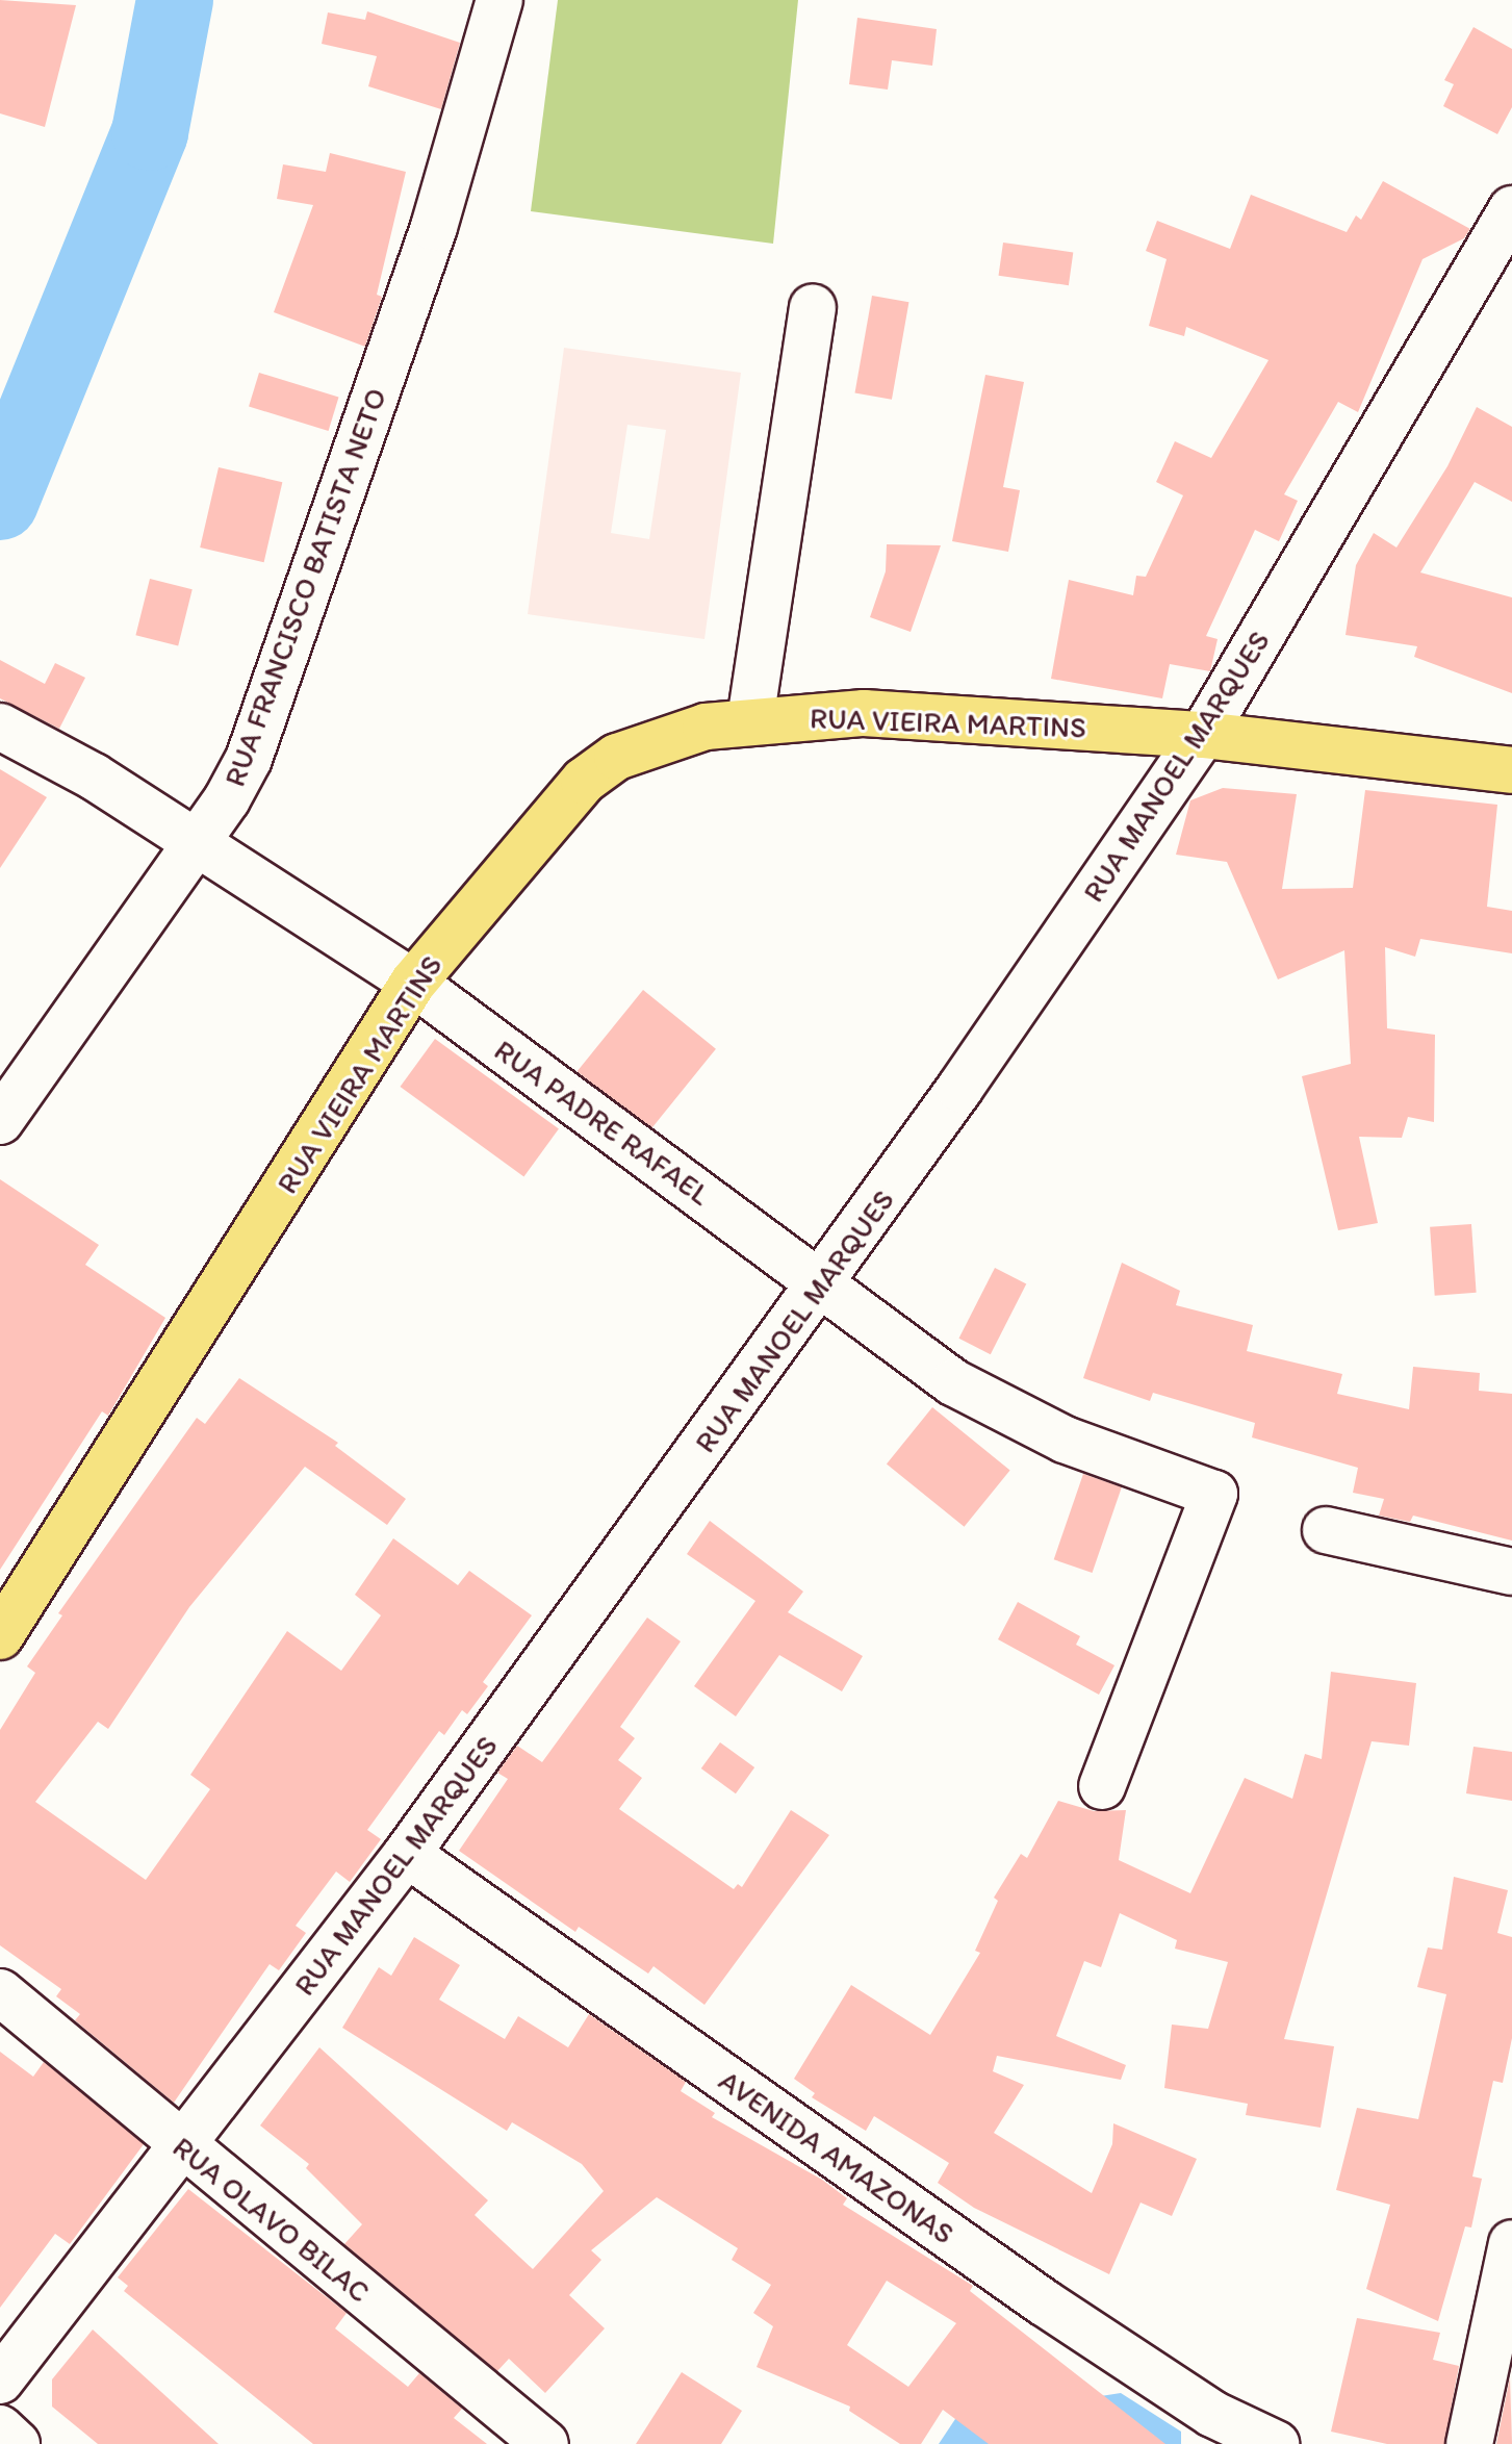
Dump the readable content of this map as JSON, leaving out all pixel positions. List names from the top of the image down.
{
  "streets": {
    "main road": ["RUA VIEIRA MARTINS"],
    "street": [
      "RUA FRANCISCO BATISTA NETO",
      "RUA MANOEL MARQUES",
      "RUA PADRE RAFAEL",
      "AVENIDA AMAZONAS",
      "RUA OLAVO BILAC"
    ]
  },
  "crossings": [
    ["RUA FRANCISCO BATISTA NETO", "RUA PADRE RAFAEL"],
    ["RUA VIEIRA MARTINS", "RUA MANOEL MARQUES"],
    ["RUA VIEIRA MARTINS", "RUA PADRE RAFAEL"],
    ["RUA MANOEL MARQUES", "RUA PADRE RAFAEL"],
    ["RUA MANOEL MARQUES", "AVENIDA AMAZONAS"],
    ["RUA MANOEL MARQUES", "RUA OLAVO BILAC"]
  ]
}
